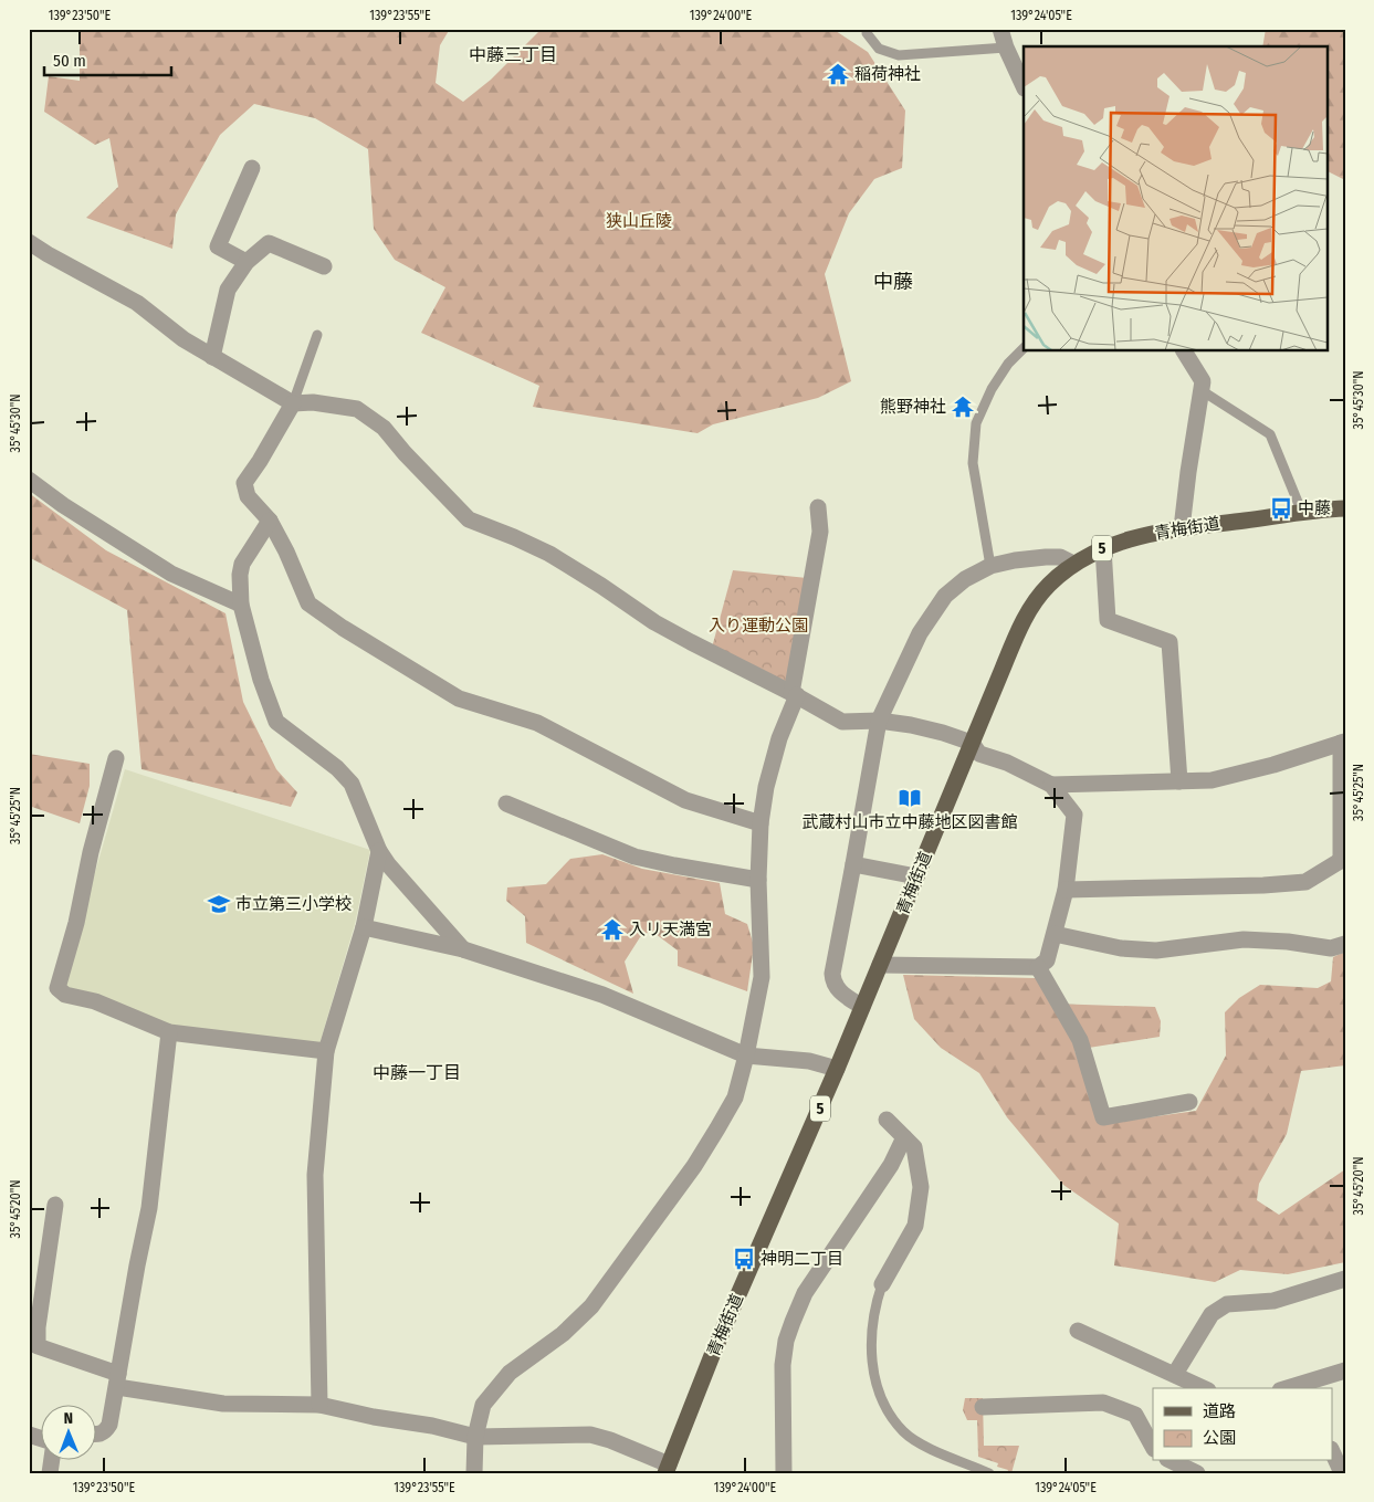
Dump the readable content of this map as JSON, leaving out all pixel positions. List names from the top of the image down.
{
  "streets": {
    "main road": ["青梅街道", "5"]
  },
  "districts": ["中藤三丁目", "中藤", "中藤一丁目"],
  "parks": ["狭山丘陵", "入り運動公園"],
  "places": {
    "temple": ["稲荷神社", "熊野神社", "入リ天満宮"],
    "bus stop": ["中藤", "神明二丁目"],
    "library": ["武蔵村山市立中藤地区図書館"],
    "school or university": ["市立第三小学校"]
  },
  "legend": ["道路", "公園"],
  "scale_bar": "50 m",
  "north": "top",
  "coordinates": [
    "139°23'50\"E",
    "139°23'55\"E",
    "139°24'00\"E",
    "139°24'05\"E",
    "35°45'30\"N",
    "35°45'25\"N",
    "35°45'20\"N"
  ]
}
